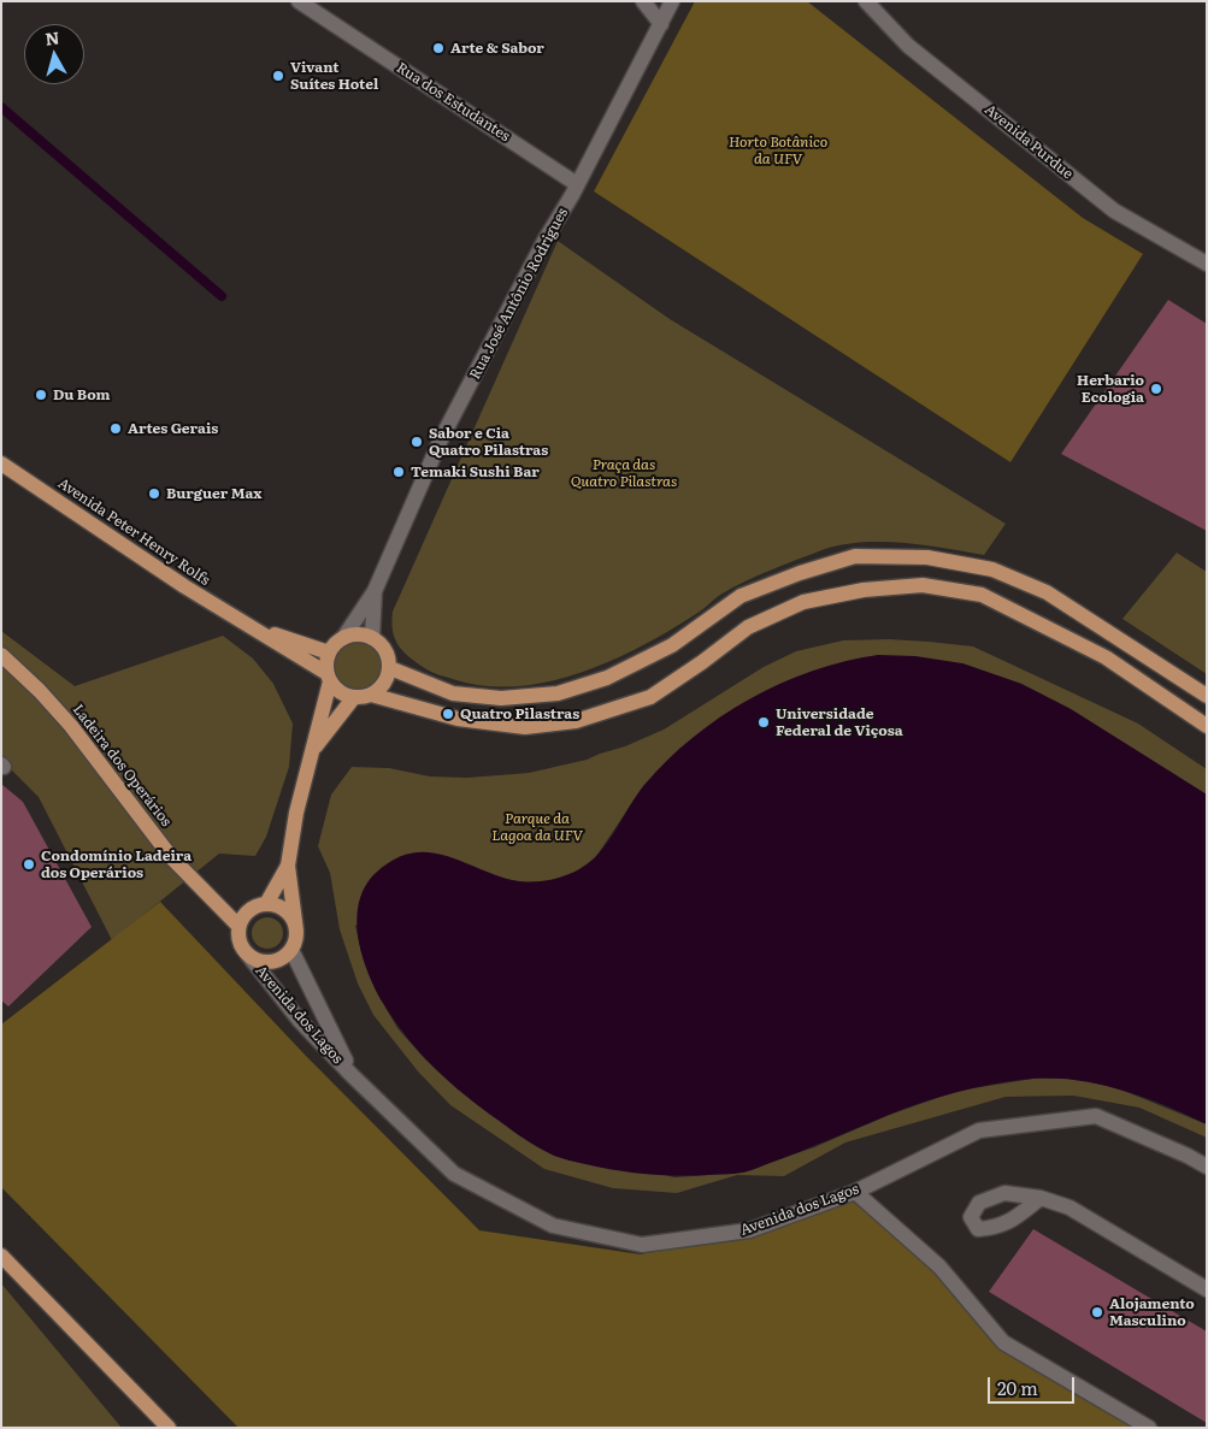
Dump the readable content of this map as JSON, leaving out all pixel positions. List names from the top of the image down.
{
  "streets": {
    "main road": ["Avenida Peter Henry Rolfs", "Ladeira dos Operários"],
    "street": [
      "Rua dos Estudantes",
      "Avenida Purdue",
      "Rua José Antônio Rodrigues",
      "Avenida dos Lagos"
    ]
  },
  "crossings": [
    ["Rua dos Estudantes", "Rua José Antônio Rodrigues"],
    ["Rua José Antônio Rodrigues", "Avenida Peter Henry Rolfs"],
    ["Ladeira dos Operários", "Avenida dos Lagos"]
  ],
  "parks": ["Horto Botânico da UFV", "Praça das Quatro Pilastras", "Parque da Lagoa da UFV"],
  "places": [
    "Arte & Sabor",
    "Vivant Suítes Hotel",
    "Herbario Ecologia",
    "Du Bom",
    "Artes Gerais",
    "Sabor e Cia Quatro Pilastras",
    "Temaki Sushi Bar",
    "Burguer Max",
    "Quatro Pilastras",
    "Universidade Federal de Viçosa",
    "Condomínio Ladeira dos Operários",
    "Alojamento Masculino"
  ],
  "scale_bar": "20 m",
  "north": "top"
}
